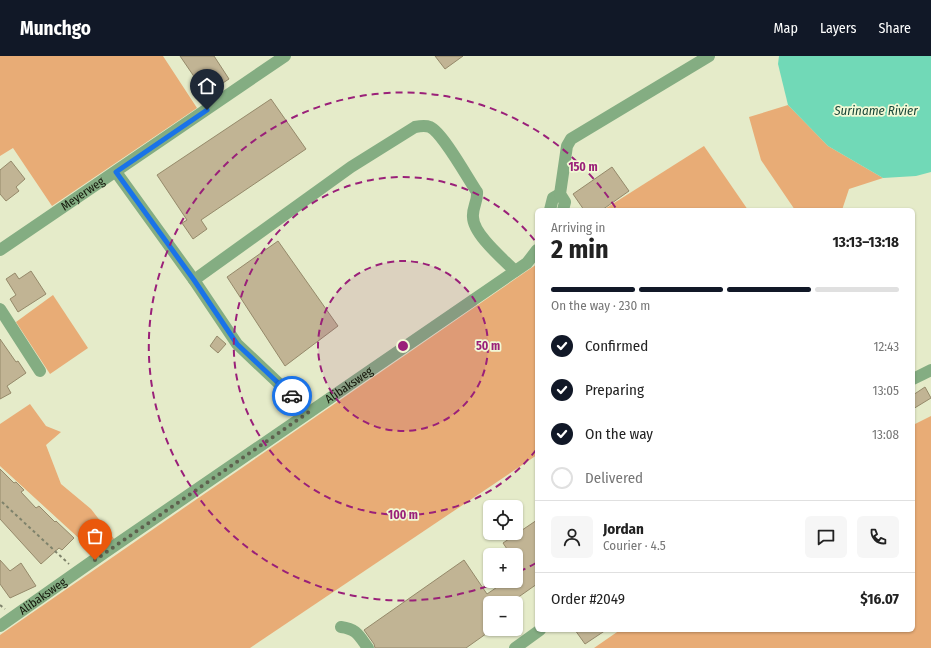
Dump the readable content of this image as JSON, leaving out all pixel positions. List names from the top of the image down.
{
  "streets": {
    "street": ["Meyerweg", "Alibaksweg"]
  },
  "water": ["Suriname Rivier"],
  "page": {
    "header": "Munchgo",
    "nav": ["Map", "Layers", "Share"],
    "heading": ["2 min", "Arriving in", "13:13–13:18"],
    "panel": [
      "Jordan",
      "Courier · 4.5",
      "Order #2049",
      "$16.07"
    ],
    "bar": "On the way · 230 m",
    "list": [
      ["Confirmed", "12:43"],
      ["Preparing", "13:05"],
      ["On the way", "13:08"],
      "Delivered"
    ],
    "map_buttons": ["+", "−"]
  },
  "rings": ["150 m", "50 m", "100 m"]
}
